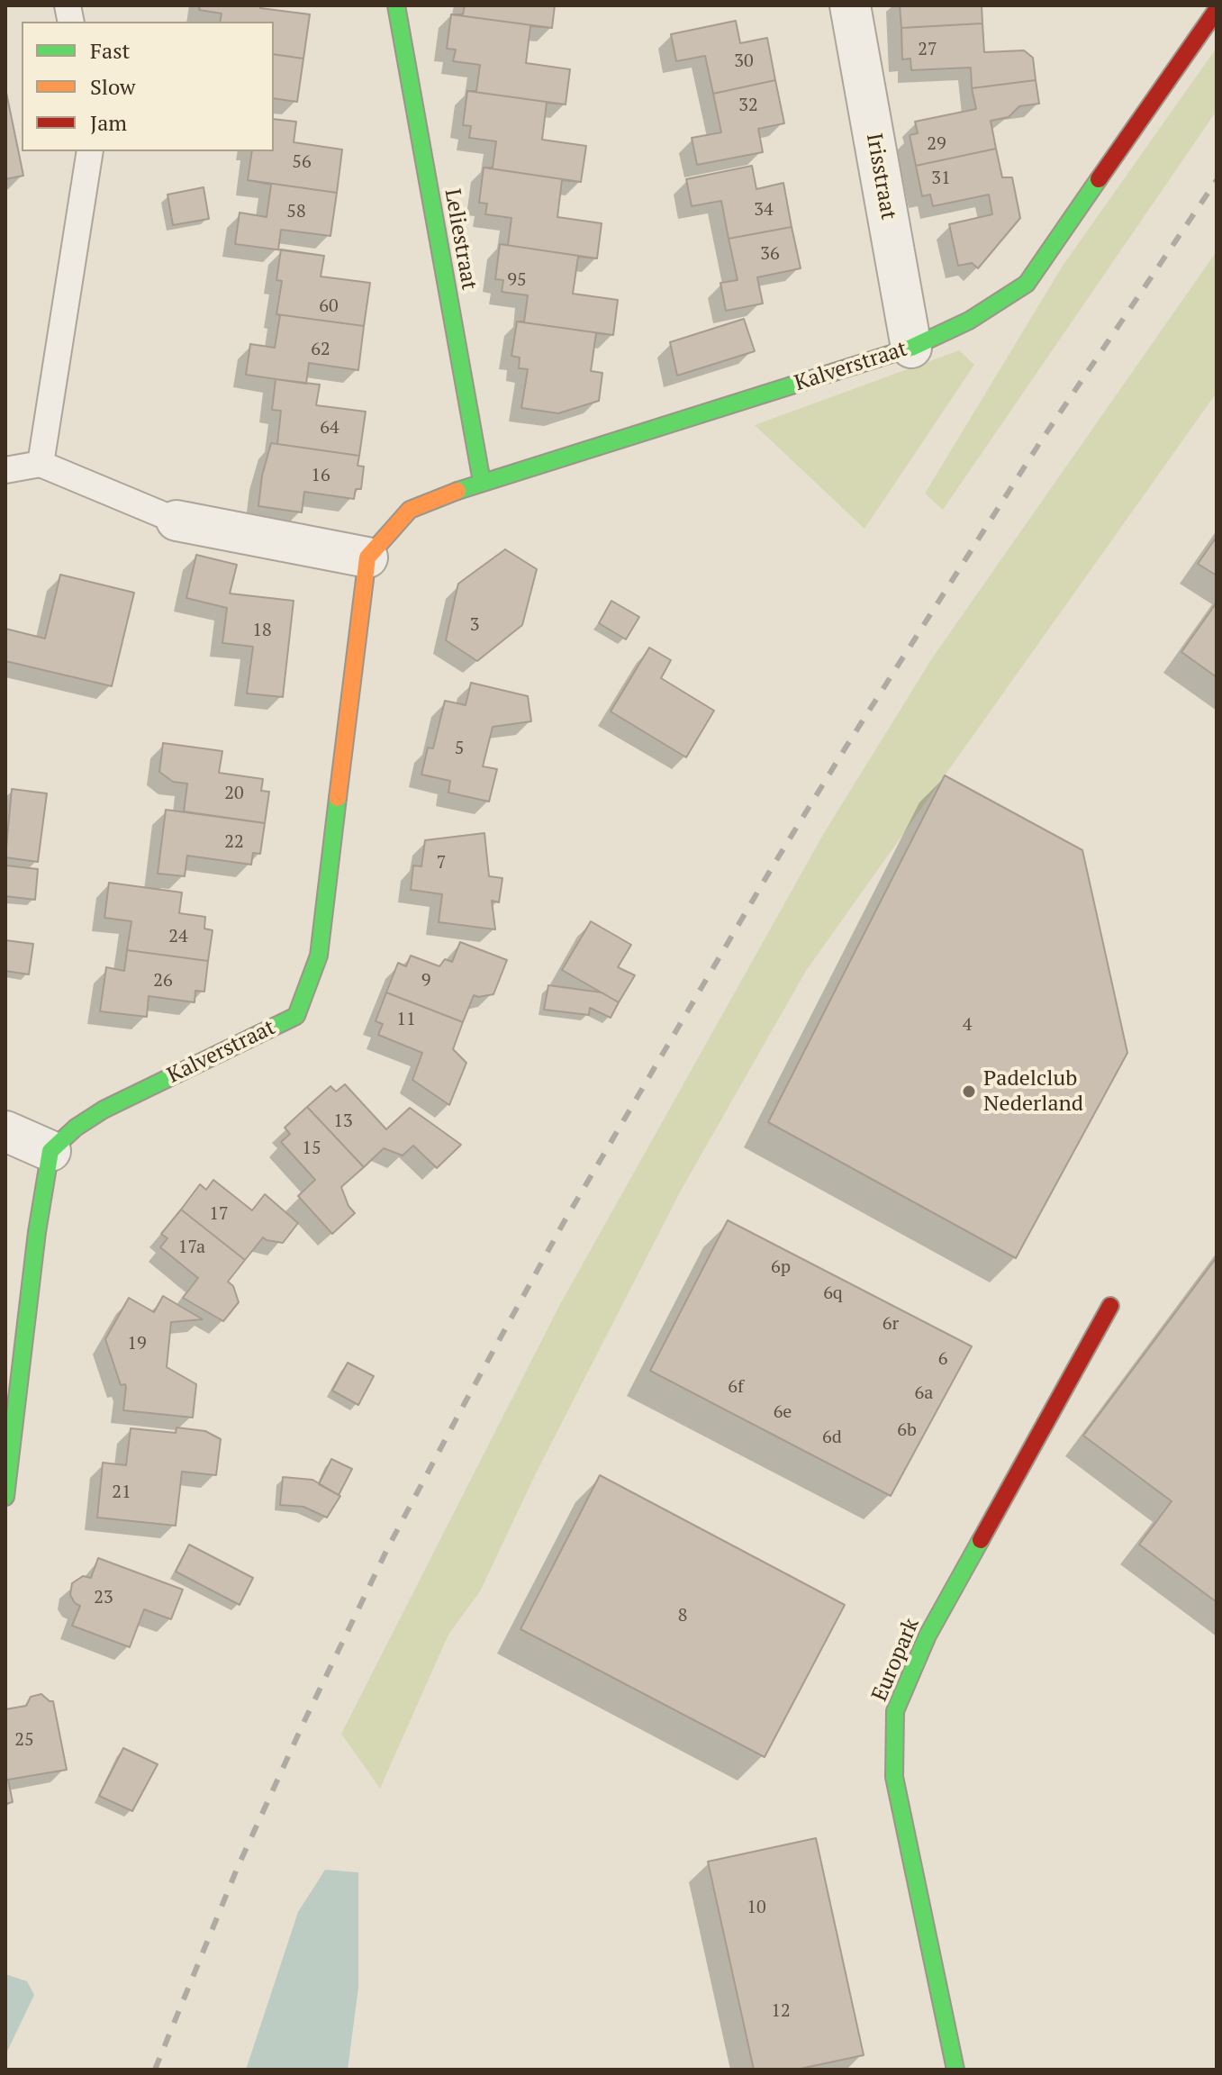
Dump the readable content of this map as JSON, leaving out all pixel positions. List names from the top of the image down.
{
  "streets": {
    "street": [
      "Irisstraat",
      "Leliestraat",
      "Kalverstraat",
      "Europark"
    ]
  },
  "crossings": [
    ["Irisstraat", "Kalverstraat"],
    ["Leliestraat", "Kalverstraat"]
  ],
  "places": ["Padelclub Nederland"],
  "house_numbers": [
    "27",
    "30",
    "32",
    "29",
    "56",
    "31",
    "34",
    "58",
    "36",
    "95",
    "60",
    "62",
    "64",
    "16",
    "3",
    "18",
    "5",
    "20",
    "22",
    "7",
    "24",
    "26",
    "9",
    "11",
    "4",
    "13",
    "15",
    "17",
    "17a",
    "6p",
    "6q",
    "6r",
    "19",
    "6",
    "6f",
    "6a",
    "6e",
    "6b",
    "6d",
    "21",
    "23",
    "8",
    "25",
    "10",
    "12"
  ],
  "legend": ["Fast", "Slow", "Jam"]
}
